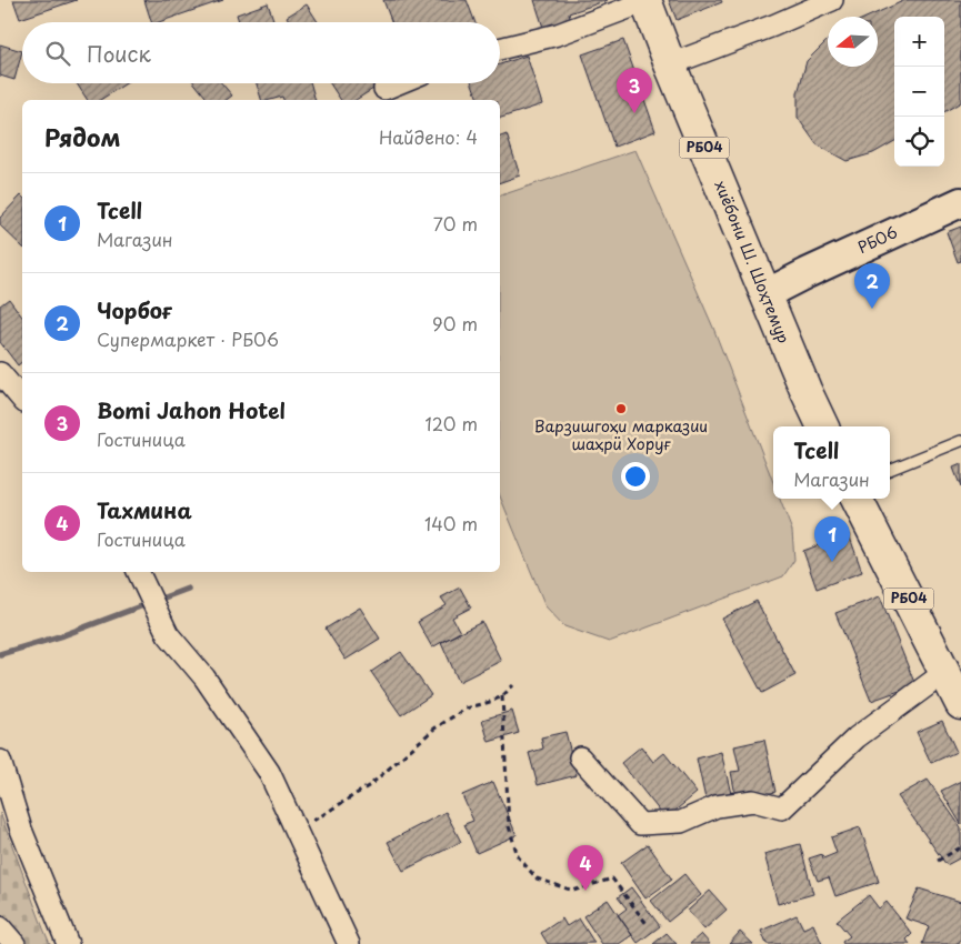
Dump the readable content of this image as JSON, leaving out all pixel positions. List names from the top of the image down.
{
  "streets": {
    "main road": ["РБ04", "РБ06", "хиёбони Ш. Шоҳтемур"]
  },
  "crossings": [
    ["РБ06", "хиёбони Ш. Шоҳтемур"]
  ],
  "places": ["Варзишгоҳи марказии шаҳрӣ Хоруғ"],
  "north": "left",
  "page": {
    "map_buttons": ["+", "−"],
    "search": "Поиск",
    "pins": [
      "3",
      "2",
      "1",
      "4"
    ],
    "heading": ["Рядом", "Найдено: 4"],
    "list": [
      {
        "mark": "1",
        "name": "Tcell",
        "note": "Магазин",
        "value": "70 m"
      },
      {
        "mark": "2",
        "name": "Чорбоғ",
        "note": "Супермаркет · РБ06",
        "value": "90 m"
      },
      {
        "mark": "3",
        "name": "Bomi Jahon Hotel",
        "note": "Гостиница",
        "value": "120 m"
      },
      {
        "mark": "4",
        "name": "Тахмина",
        "note": "Гостиница",
        "value": "140 m"
      }
    ],
    "popup": ["Tcell", "Магазин"]
  }
}
